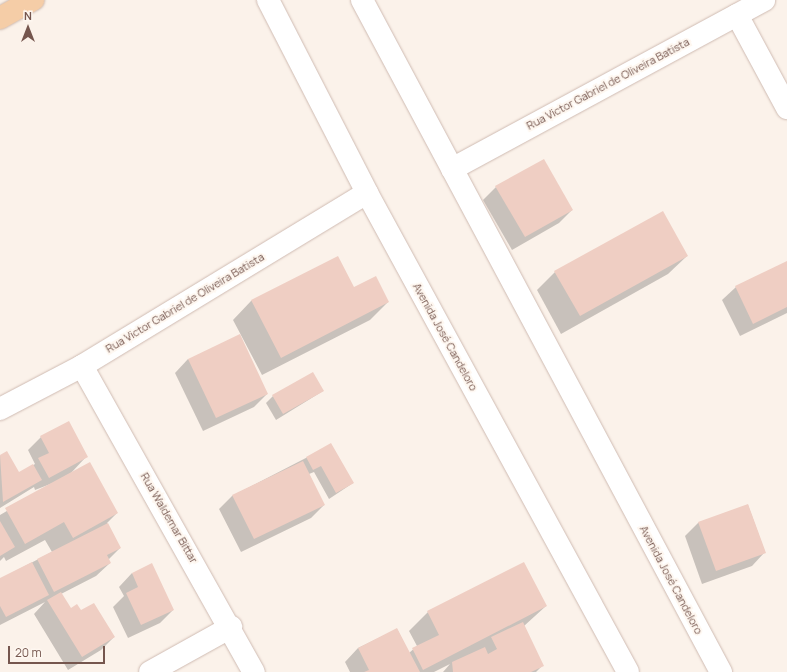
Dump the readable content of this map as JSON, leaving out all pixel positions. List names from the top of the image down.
{
  "streets": {
    "street": ["Rua Victor Gabriel de Oliveira Batista", "Avenida José Candeloro", "Rua Waldemar Bittar"]
  },
  "crossings": [
    ["Rua Victor Gabriel de Oliveira Batista", "Avenida José Candeloro"],
    ["Rua Victor Gabriel de Oliveira Batista", "Rua Waldemar Bittar"]
  ],
  "scale_bar": "20 m",
  "north": "top"
}
